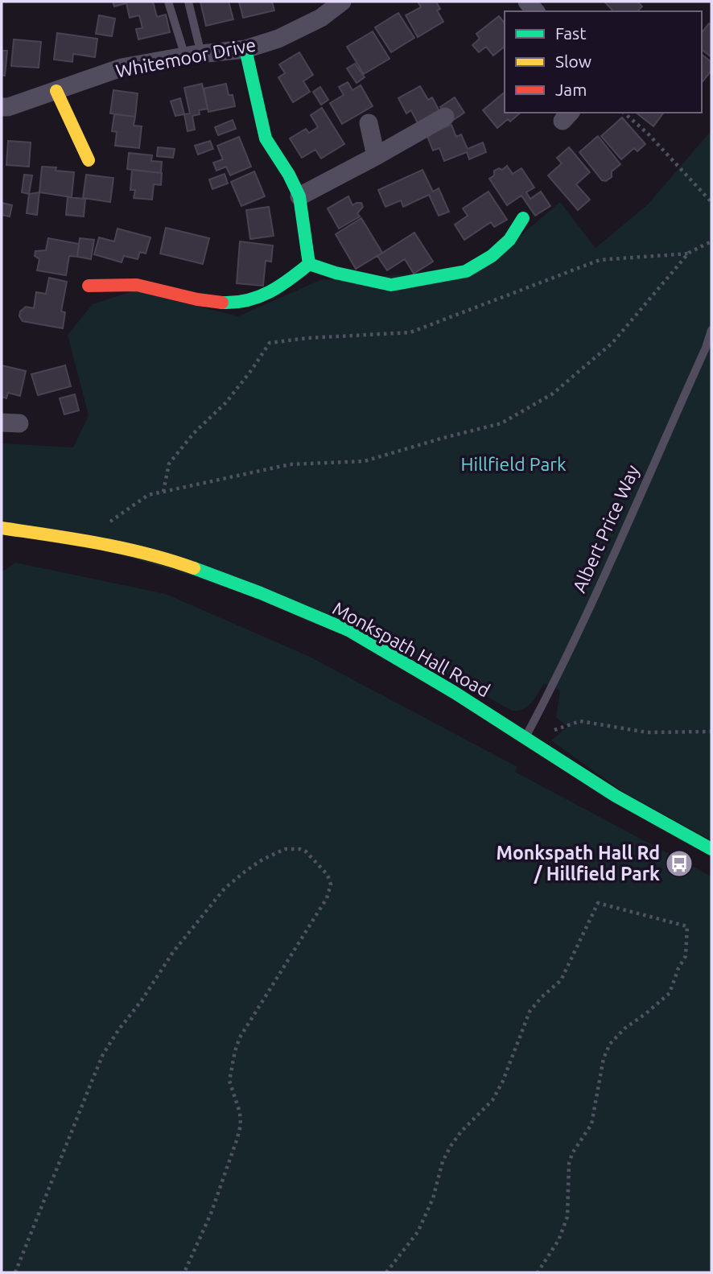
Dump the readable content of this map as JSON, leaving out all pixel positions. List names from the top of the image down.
{
  "streets": {
    "street": ["Whitemoor Drive", "Monkspath Hall Road"],
    "lane": ["Albert Price Way"]
  },
  "crossings": [
    ["Albert Price Way", "Monkspath Hall Road"]
  ],
  "parks": ["Hillfield Park"],
  "places": {
    "bus stop": ["Monkspath Hall Rd / Hillfield Park"]
  },
  "legend": ["Fast", "Slow", "Jam"]
}
